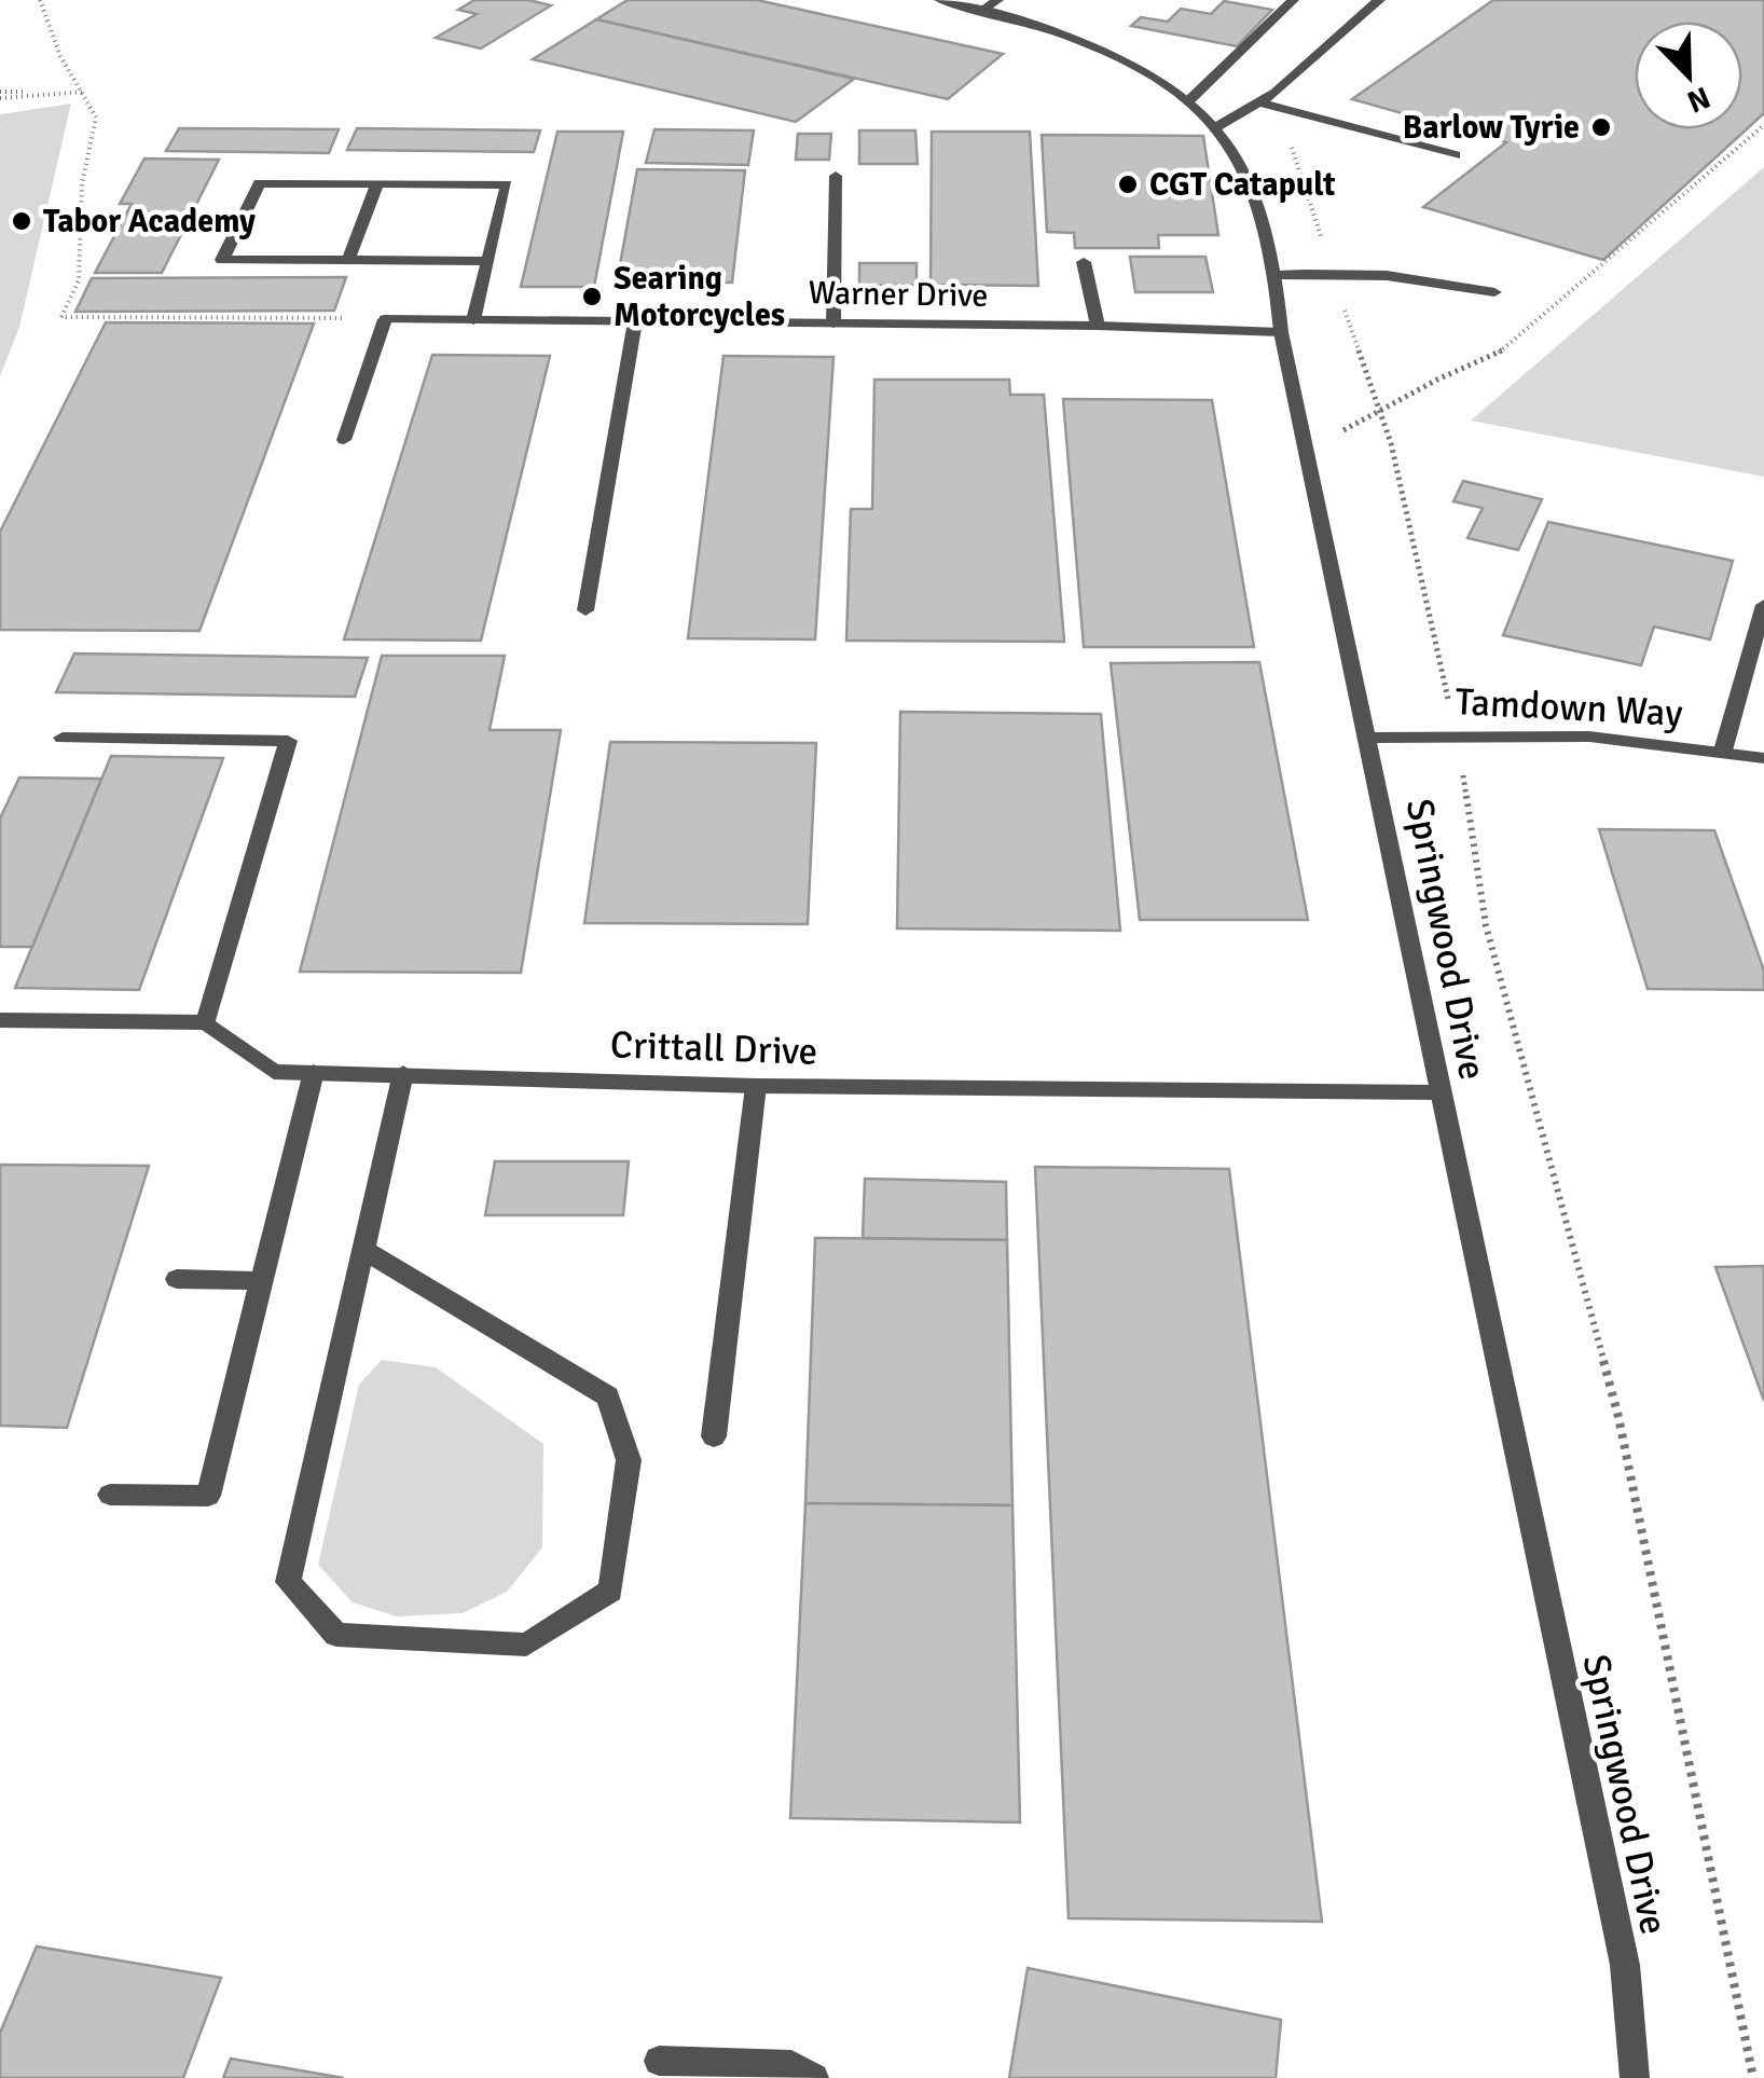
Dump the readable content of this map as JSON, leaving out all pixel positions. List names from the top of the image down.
{
  "streets": {
    "street": [
      "Warner Drive",
      "Tamdown Way",
      "Springwood Drive",
      "Crittall Drive"
    ]
  },
  "crossings": [
    ["Warner Drive", "Springwood Drive"],
    ["Tamdown Way", "Springwood Drive"],
    ["Springwood Drive", "Crittall Drive"]
  ],
  "places": [
    "Barlow Tyrie",
    "CGT Catapult",
    "Tabor Academy",
    "Searing Motorcycles"
  ],
  "north": "bottom right"
}
